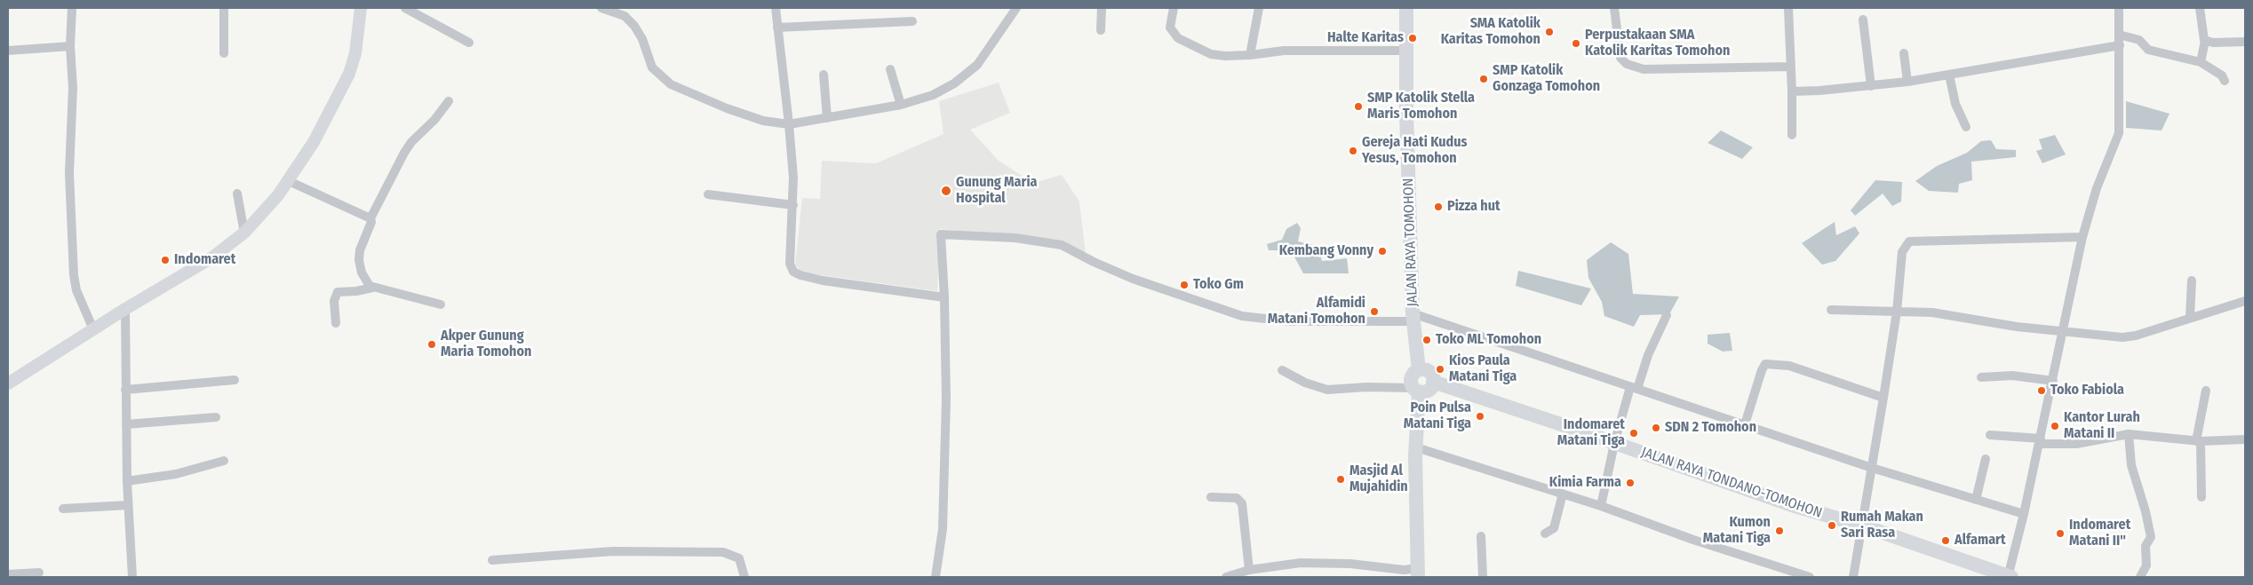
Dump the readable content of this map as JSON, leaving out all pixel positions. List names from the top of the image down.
{
  "streets": {
    "highway": ["JALAN RAYA TOMOHON", "JALAN RAYA TONDANO-TOMOHON"]
  },
  "crossings": [
    ["JALAN RAYA TOMOHON", "JALAN RAYA TONDANO-TOMOHON"]
  ],
  "places": [
    "SMA Katolik Karitas Tomohon",
    "Halte Karitas",
    "Perpustakaan SMA Katolik Karitas Tomohon",
    "SMP Katolik Gonzaga Tomohon",
    "SMP Katolik Stella Maris Tomohon",
    "Gereja Hati Kudus Yesus, Tomohon",
    "Gunung Maria Hospital",
    "Pizza hut",
    "Kembang Vonny",
    "Indomaret",
    "Toko Gm",
    "Alfamidi Matani Tomohon",
    "Toko ML Tomohon",
    "Akper Gunung Maria Tomohon",
    "Kios Paula Matani Tiga",
    "Toko Fabiola",
    "Poin Pulsa Matani Tiga",
    "Kantor Lurah Matani II",
    "SDN 2 Tomohon",
    "Indomaret Matani Tiga",
    "Masjid Al Mujahidin",
    "Kimia Farma",
    "Rumah Makan Sari Rasa",
    "Kumon Matani Tiga",
    "Indomaret Matani II\"",
    "Alfamart"
  ]
}
